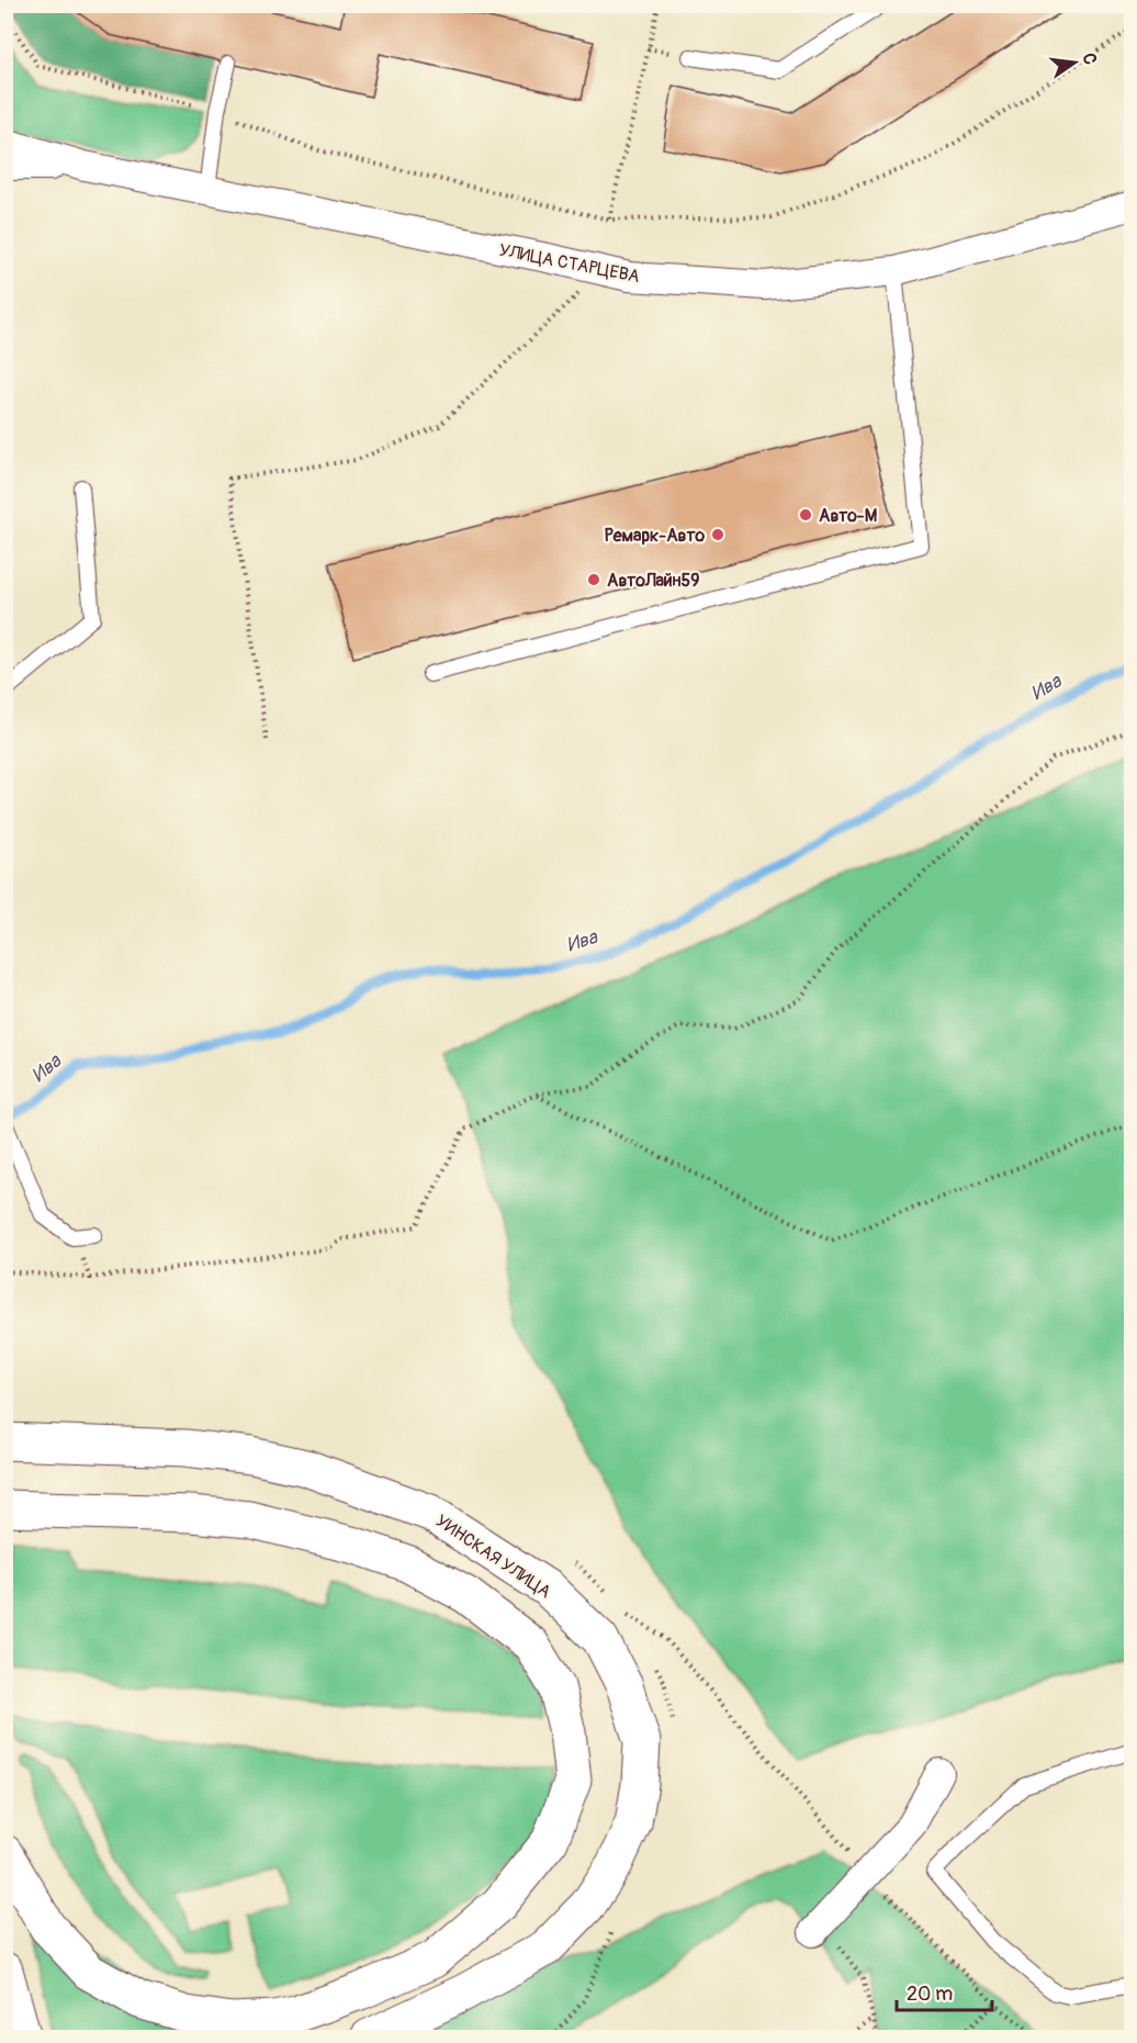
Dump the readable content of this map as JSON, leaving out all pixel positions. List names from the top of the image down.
{
  "streets": {
    "main road": ["УИНСКАЯ УЛИЦА"],
    "street": ["УЛИЦА СТАРЦЕВА"]
  },
  "water": ["Ива"],
  "places": ["Авто-М", "Ремарк-Авто", "АвтоЛайн59"],
  "scale_bar": "20 m",
  "north": "right"
}
